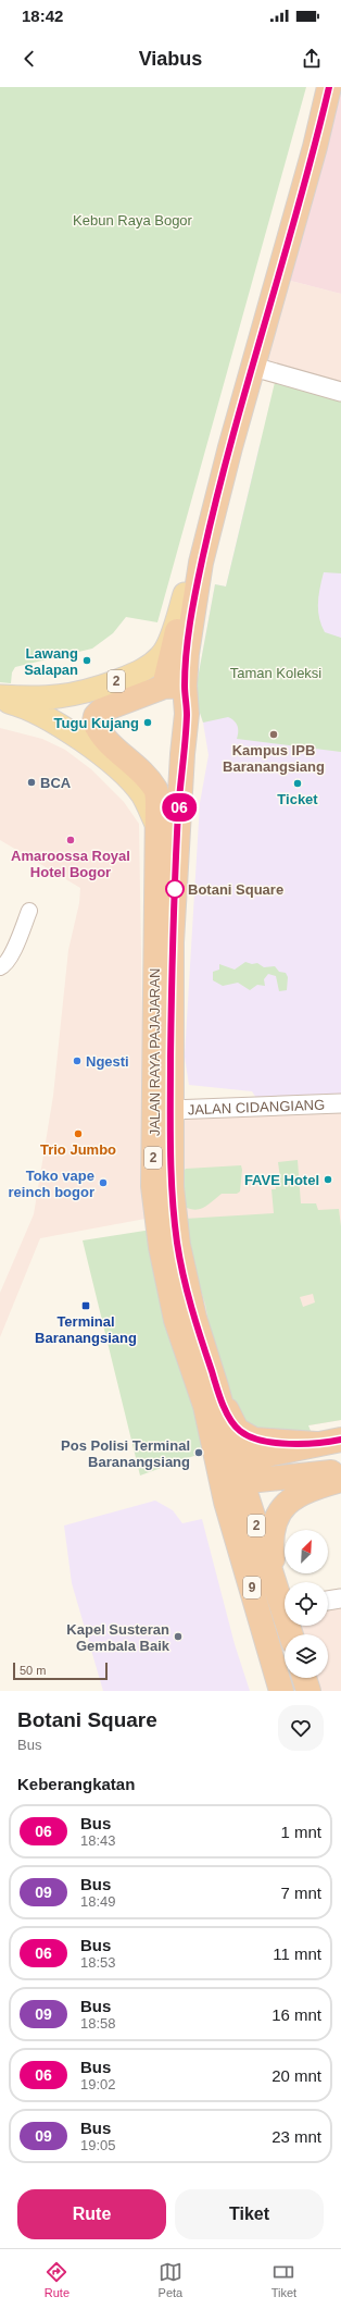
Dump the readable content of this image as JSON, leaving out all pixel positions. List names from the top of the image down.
{
  "streets": {
    "highway": ["2", "JALAN RAYA PAJAJARAN", "9"],
    "street": ["JALAN CIDANGIANG"]
  },
  "crossings": [
    ["2", "JALAN RAYA PAJAJARAN"],
    ["JALAN RAYA PAJAJARAN", "JALAN CIDANGIANG"]
  ],
  "parks": ["Kebun Raya Bogor", "Taman Koleksi"],
  "places": {
    "other": [
      "Lawang Salapan",
      "Tugu Kujang",
      "Kampus IPB Baranangsiang",
      "BCA",
      "Ticket",
      "Amaroossa Royal Hotel Bogor",
      "Botani Square",
      "Ngesti",
      "Trio Jumbo",
      "FAVE Hotel",
      "Toko vape reinch bogor",
      "Pos Polisi Terminal Baranangsiang",
      "Kapel Susteran Gembala Baik"
    ],
    "transit": ["Terminal Baranangsiang"]
  },
  "lines": ["bus line 06"],
  "scale_bar": "50 m",
  "north": "top right",
  "page": {
    "status": "18:42",
    "header": "Viabus",
    "on_map": "06",
    "scale": "50 m",
    "heading": [
      ["Botani Square", "Bus"],
      "Keberangkatan"
    ],
    "list": [
      {
        "mark": "06",
        "name": "Bus",
        "note": "18:43",
        "value": "1 mnt"
      },
      {
        "mark": "09",
        "name": "Bus",
        "note": "18:49",
        "value": "7 mnt"
      },
      {
        "mark": "06",
        "name": "Bus",
        "note": "18:53",
        "value": "11 mnt"
      },
      {
        "mark": "09",
        "name": "Bus",
        "note": "18:58",
        "value": "16 mnt"
      },
      {
        "mark": "06",
        "name": "Bus",
        "note": "19:02",
        "value": "20 mnt"
      },
      {
        "mark": "09",
        "name": "Bus",
        "note": "19:05",
        "value": "23 mnt"
      }
    ],
    "buttons": ["Rute", "Tiket"],
    "tabs": ["Rute", "Peta", "Tiket"]
  }
}
